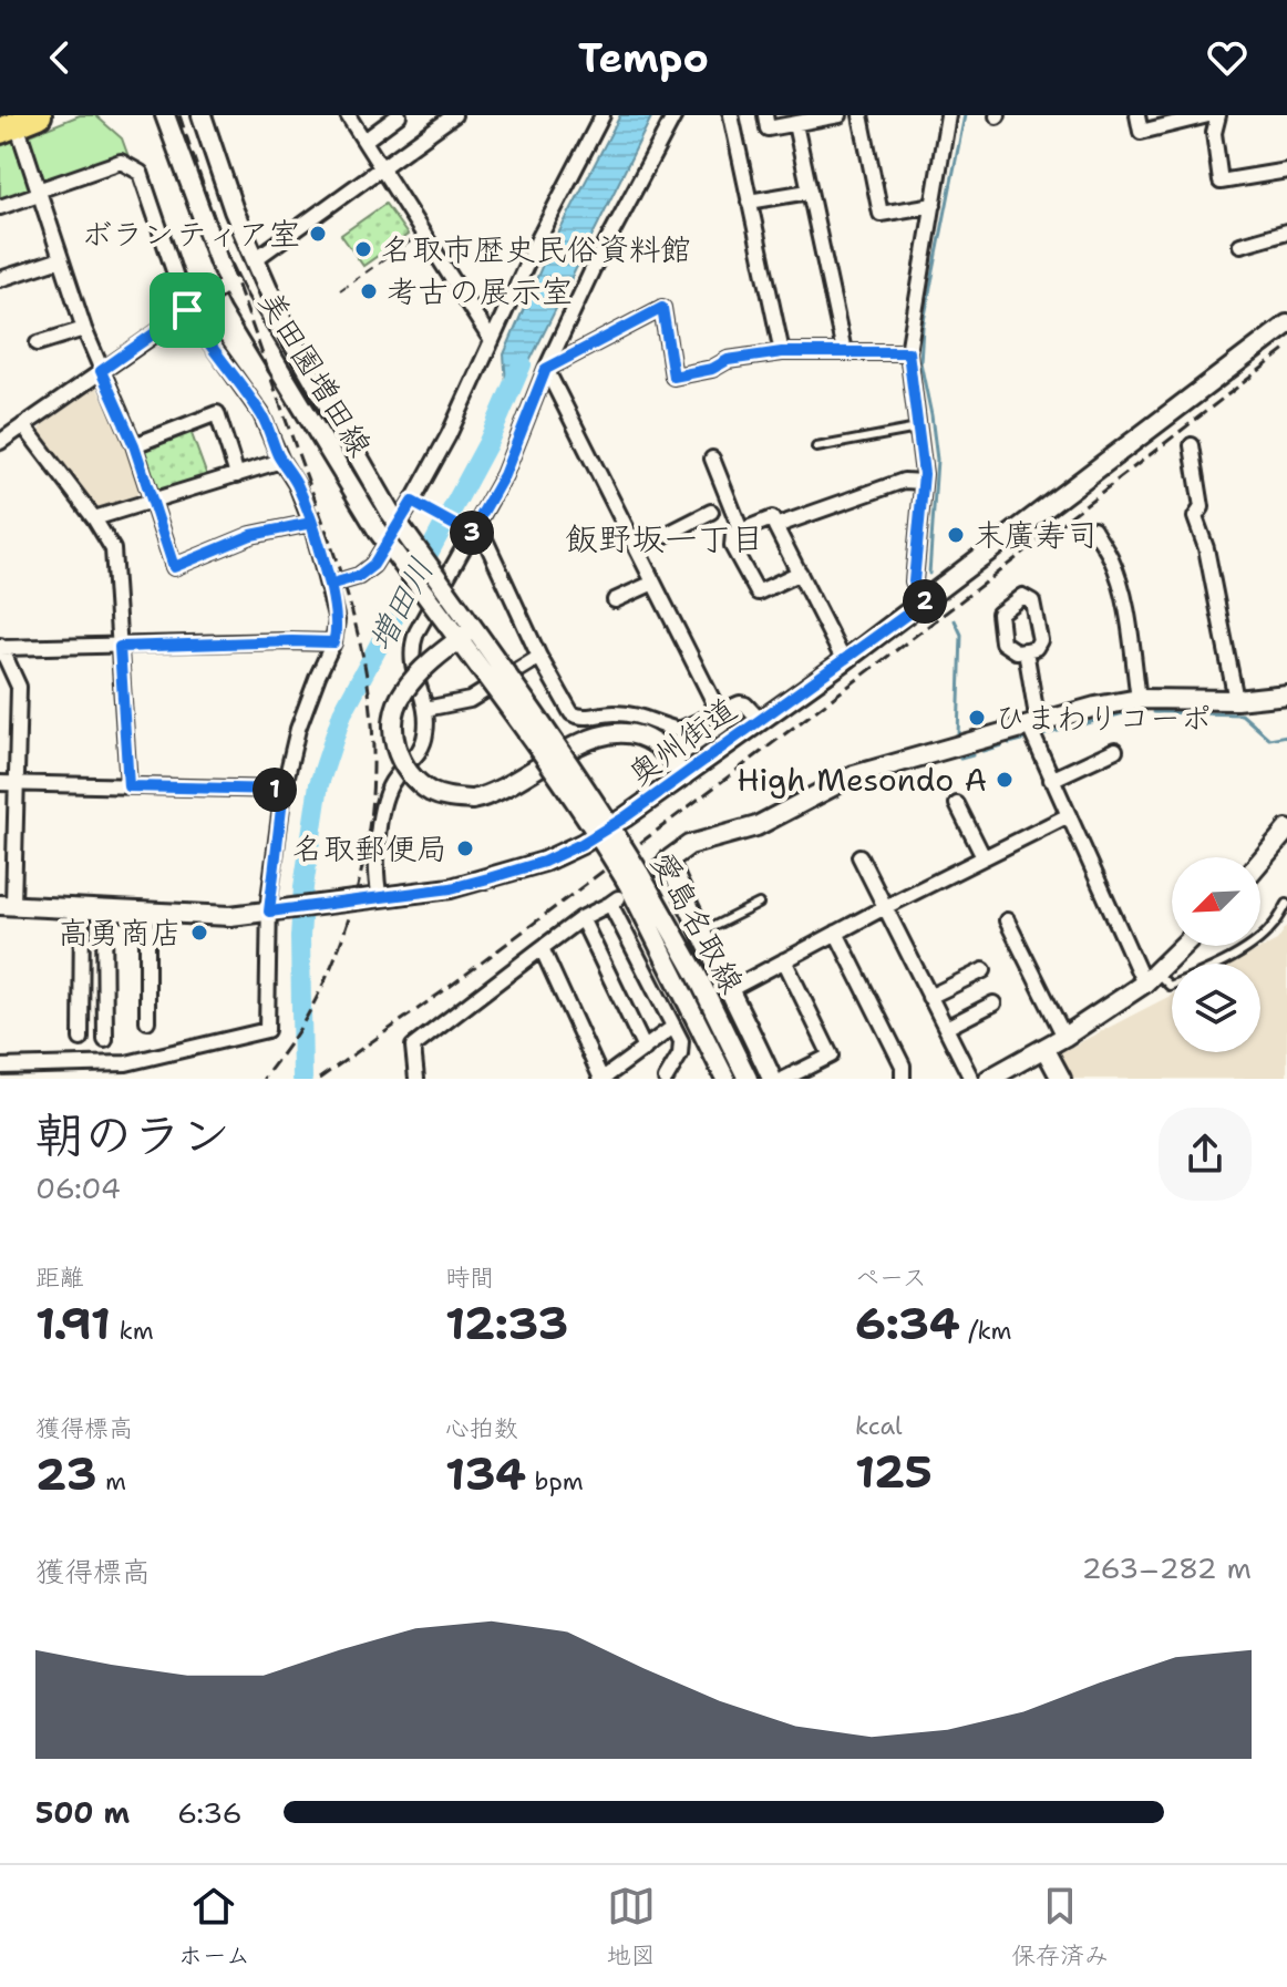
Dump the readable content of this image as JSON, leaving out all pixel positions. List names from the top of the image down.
{
  "streets": {
    "main road": ["美田園増田線", "奥州街道", "愛島名取線"]
  },
  "crossings": [
    ["美田園増田線", "愛島名取線"]
  ],
  "districts": ["飯野坂一丁目"],
  "water": ["増田川"],
  "places": [
    "ボランティア室",
    "名取市歴史民俗資料館",
    "考古の展示室",
    "末廣寿司",
    "ひまわりコーポ",
    "High Mesondo A",
    "名取郵便局",
    "高勇商店"
  ],
  "north": "bottom left",
  "page": {
    "header": "Tempo",
    "pins": ["3", "2", "1"],
    "heading": ["朝のラン", "06:04"],
    "stats": [
      ["距離", "1.91 km"],
      ["時間", "12:33"],
      ["ペース", "6:34 /km"],
      ["獲得標高", "23 m"],
      ["心拍数", "134 bpm"],
      ["kcal", "125"]
    ],
    "chart": ["獲得標高", "263–282 m"],
    "list": [
      {
        "name": "500 m",
        "note": "6:36"
      }
    ],
    "tabs": ["ホーム", "地図", "保存済み"]
  }
}
